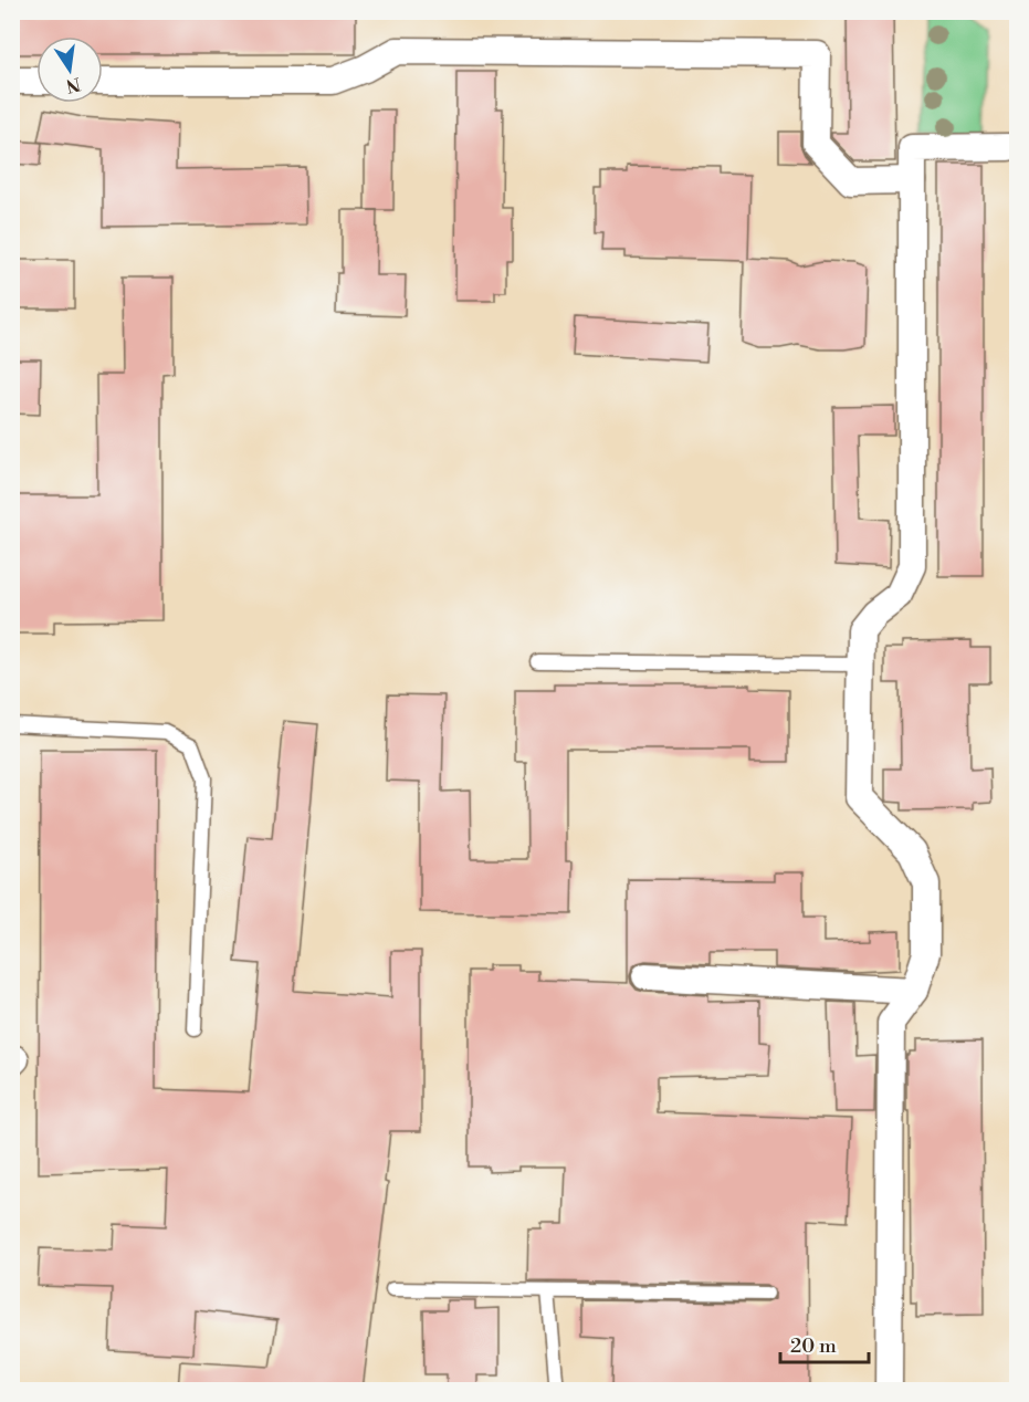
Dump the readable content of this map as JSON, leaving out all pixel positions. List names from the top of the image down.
{
  "scale_bar": "20 m",
  "north": "bottom"
}
